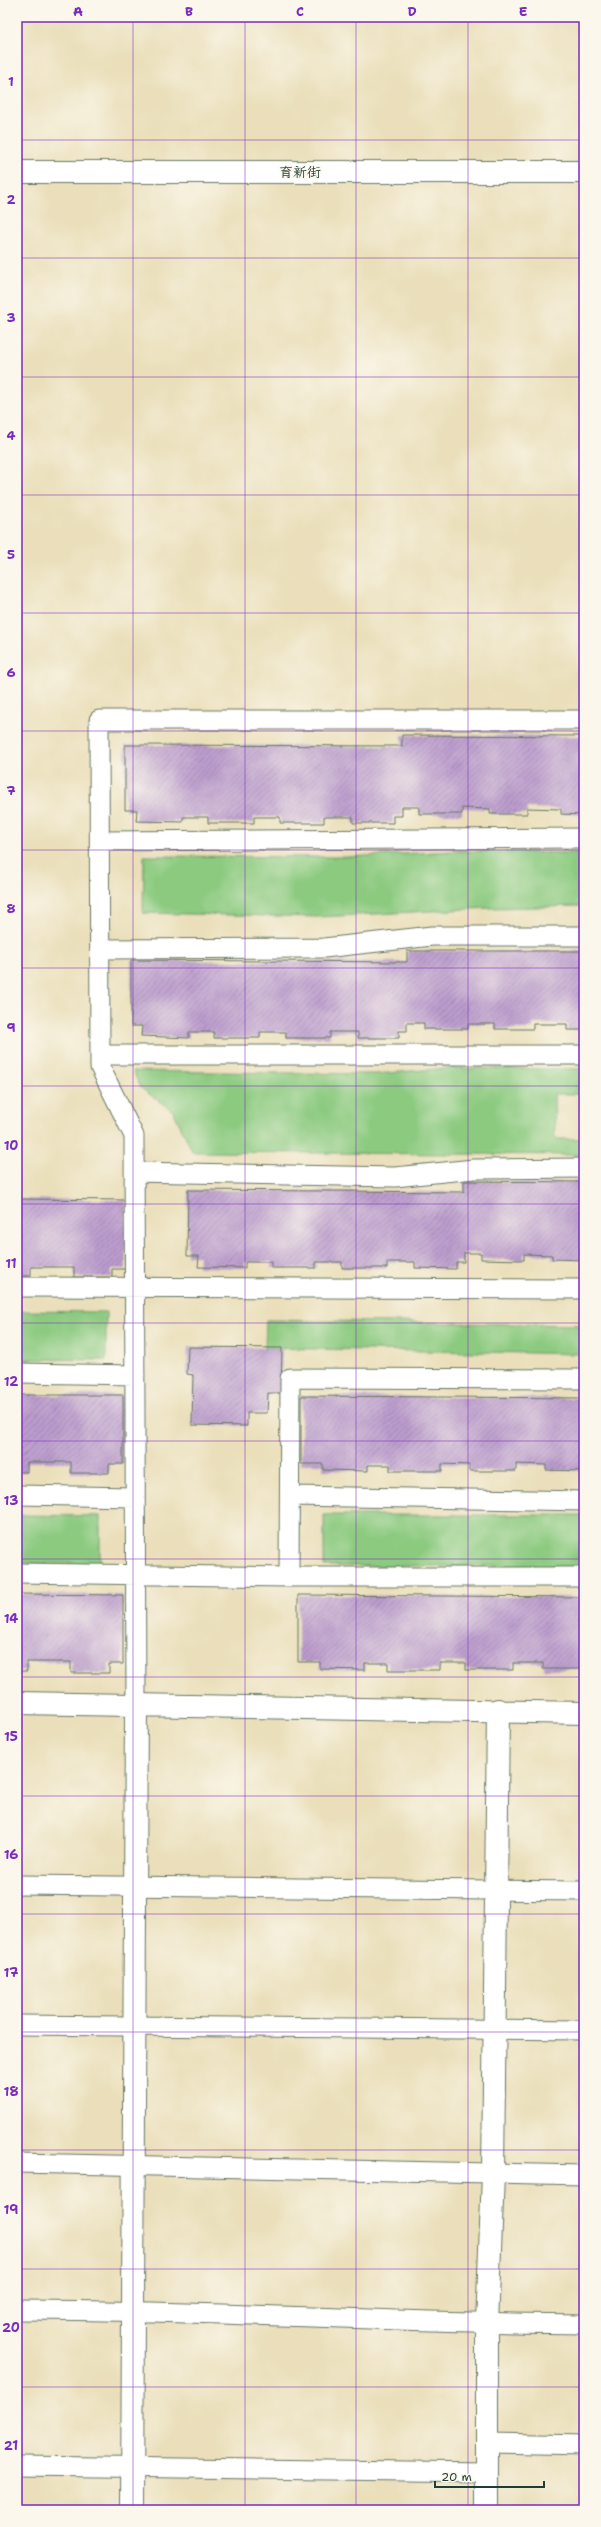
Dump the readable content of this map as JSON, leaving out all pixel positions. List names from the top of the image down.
{
  "streets": {
    "street": ["育新街"]
  },
  "scale_bar": "20 m",
  "grid": {
    "columns": [
      "A",
      "B",
      "C",
      "D",
      "E"
    ],
    "rows": [
      "1",
      "2",
      "3",
      "4",
      "5",
      "6",
      "7",
      "8",
      "9",
      "10",
      "11",
      "12",
      "13",
      "14",
      "15",
      "16",
      "17",
      "18",
      "19",
      "20",
      "21"
    ]
  }
}
